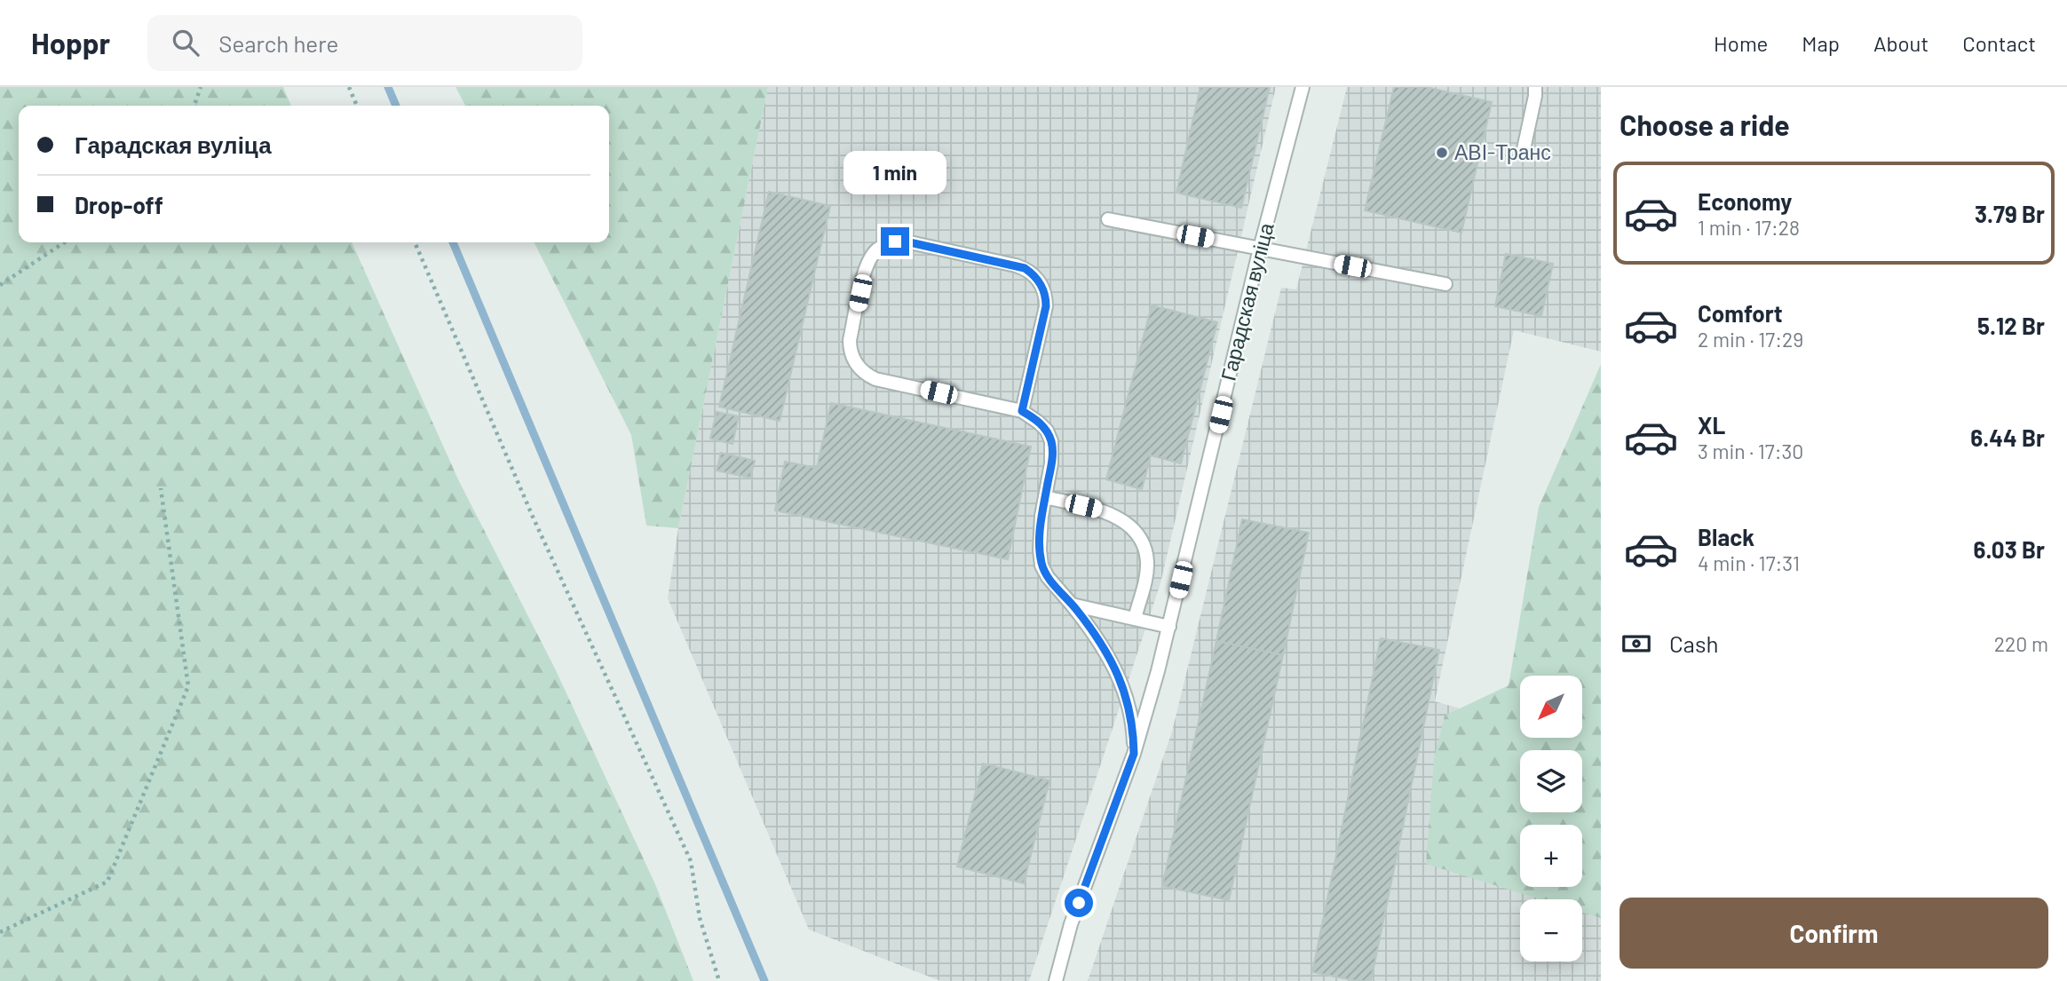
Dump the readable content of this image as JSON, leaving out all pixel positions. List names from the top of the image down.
{
  "streets": {
    "lane": ["Гарадская вуліца"]
  },
  "places": ["АВІ-Транс"],
  "north": "bottom left",
  "page": {
    "header": "Hoppr",
    "search": "Search here",
    "nav": [
      "Home",
      "Map",
      "About",
      "Contact"
    ],
    "heading": "Choose a ride",
    "banner": ["Гарадская вуліца", "Drop-off"],
    "bubble": "1 min",
    "list": [
      {
        "name": "Economy",
        "note": "1 min · 17:28",
        "value": "3.79 Br"
      },
      {
        "name": "Comfort",
        "note": "2 min · 17:29",
        "value": "5.12 Br"
      },
      {
        "name": "XL",
        "note": "3 min · 17:30",
        "value": "6.44 Br"
      },
      {
        "name": "Black",
        "note": "4 min · 17:31",
        "value": "6.03 Br"
      }
    ],
    "pay": ["Cash", "220 m"],
    "map_buttons": ["+", "−"],
    "buttons": "Confirm"
  }
}
